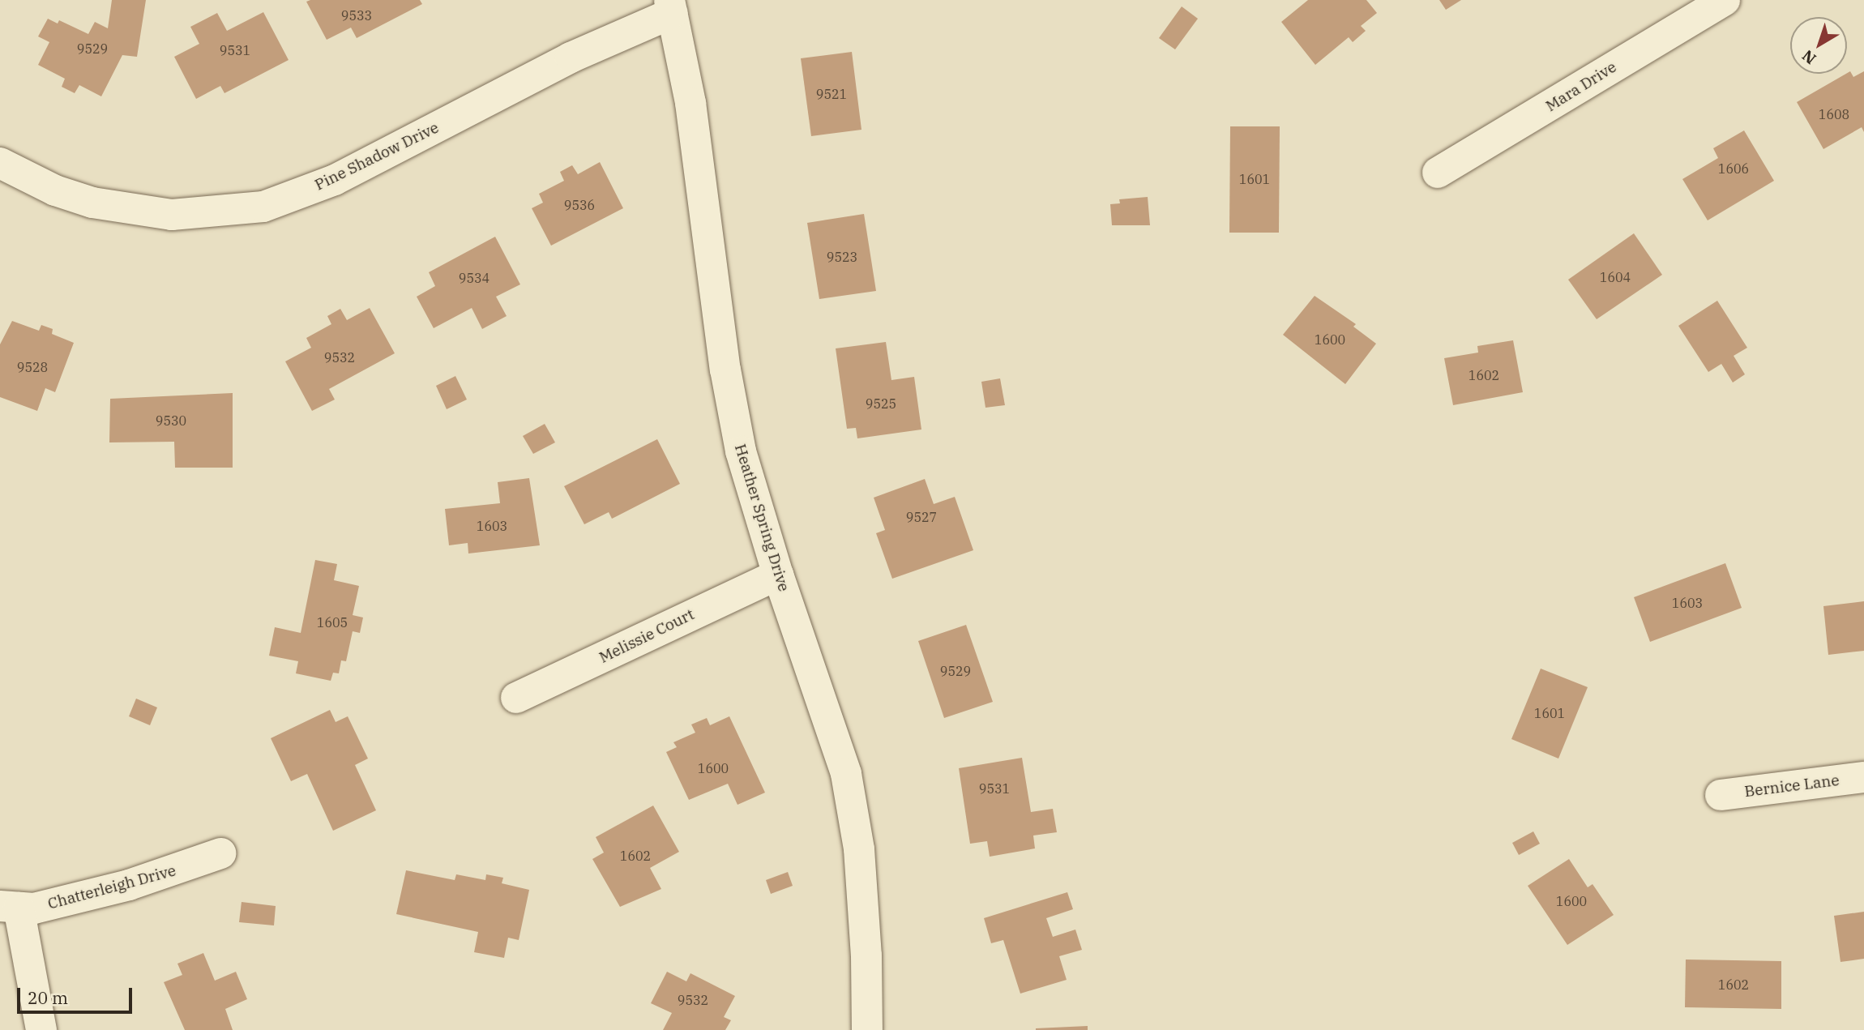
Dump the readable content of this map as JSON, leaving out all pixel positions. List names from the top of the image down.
{
  "streets": {
    "street": [
      "Mara Drive",
      "Pine Shadow Drive",
      "Heather Spring Drive",
      "Melissie Court",
      "Bernice Lane",
      "Chatterleigh Drive"
    ]
  },
  "crossings": [
    ["Pine Shadow Drive", "Heather Spring Drive"],
    ["Heather Spring Drive", "Melissie Court"]
  ],
  "house_numbers": [
    "9533",
    "9529",
    "9531",
    "9521",
    "1608",
    "1606",
    "1601",
    "9536",
    "9523",
    "1604",
    "9534",
    "1600",
    "9532",
    "9528",
    "1602",
    "9525",
    "9530",
    "9527",
    "1603",
    "1603",
    "1605",
    "9529",
    "1601",
    "1600",
    "9531",
    "1602",
    "1600",
    "1602",
    "9532"
  ],
  "scale_bar": "20 m",
  "north": "bottom left"
}
